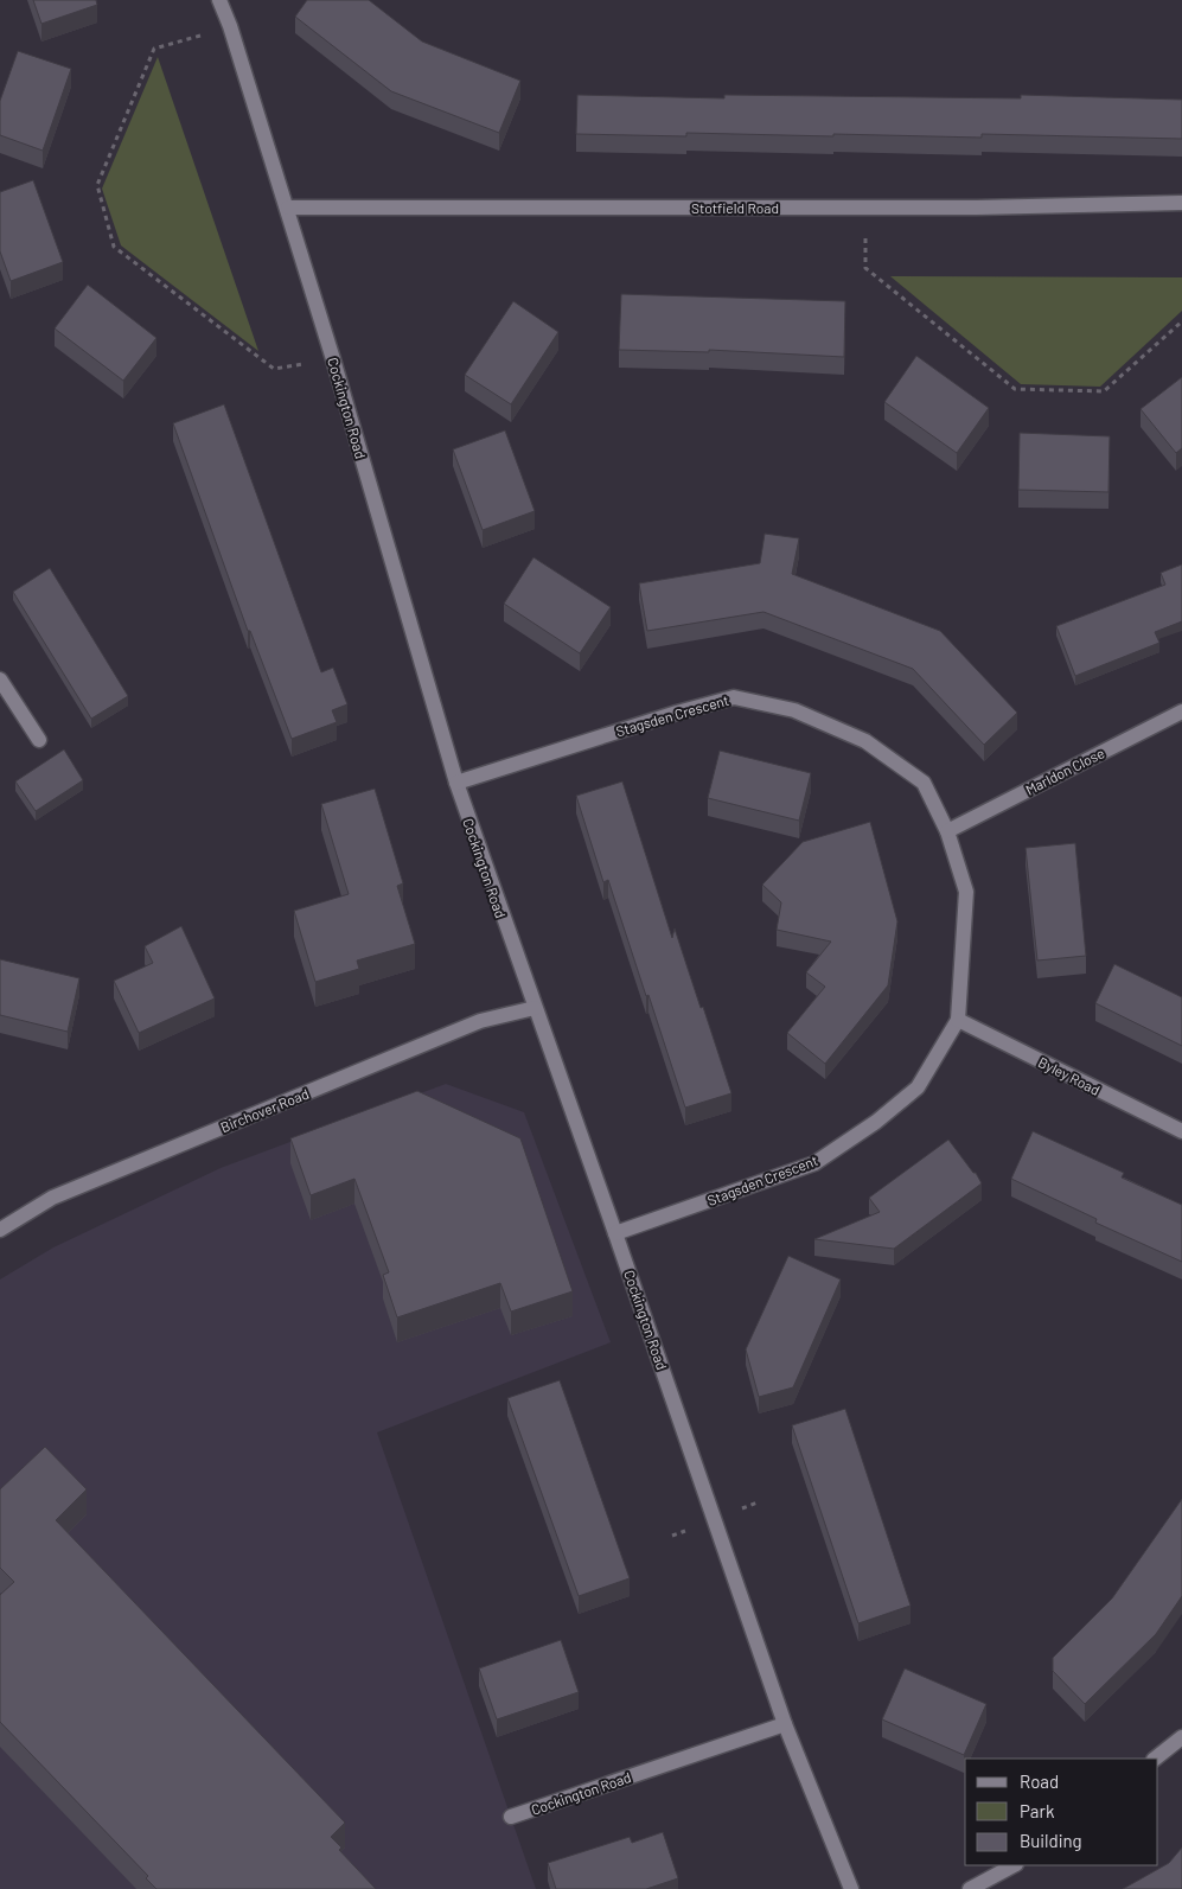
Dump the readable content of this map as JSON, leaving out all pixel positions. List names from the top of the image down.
{
  "streets": {
    "street": [
      "Stotfield Road",
      "Cockington Road",
      "Stagsden Crescent",
      "Marldon Close",
      "Byley Road",
      "Birchover Road"
    ]
  },
  "crossings": [
    ["Stotfield Road", "Cockington Road"],
    ["Cockington Road", "Stagsden Crescent"],
    ["Cockington Road", "Birchover Road"],
    ["Stagsden Crescent", "Marldon Close"],
    ["Stagsden Crescent", "Byley Road"]
  ],
  "legend": ["Road", "Park", "Building"]
}
